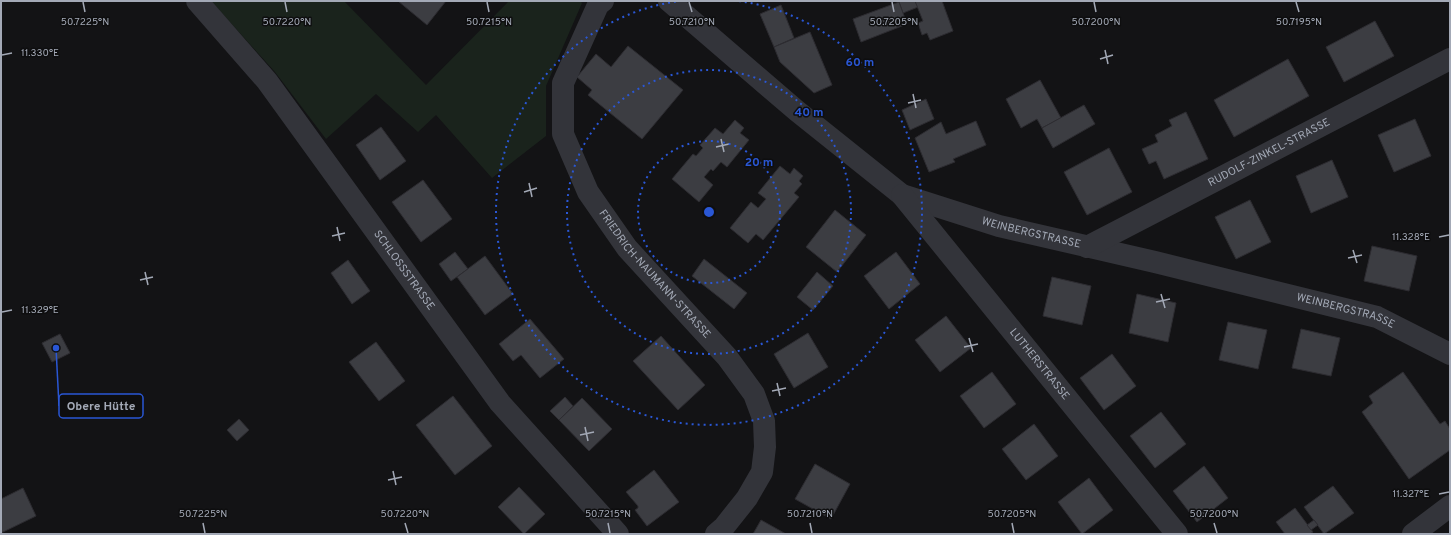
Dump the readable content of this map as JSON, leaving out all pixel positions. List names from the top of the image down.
{
  "streets": {
    "street": [
      "RUDOLF-ZINKEL-STRASSE",
      "WEINBERGSTRASSE",
      "SCHLOSSSTRASSE",
      "FRIEDRICH-NAUMANN-STRASSE",
      "LUTHERSTRASSE"
    ]
  },
  "crossings": [
    ["RUDOLF-ZINKEL-STRASSE", "WEINBERGSTRASSE"],
    ["WEINBERGSTRASSE", "LUTHERSTRASSE"]
  ],
  "places": ["Obere Hütte"],
  "coordinates": [
    "50.7225°N",
    "50.7220°N",
    "50.7215°N",
    "50.7210°N",
    "50.7205°N",
    "50.7200°N",
    "50.7195°N",
    "11.330°E",
    "11.328°E",
    "11.329°E",
    "11.327°E"
  ],
  "rings": ["60 m", "40 m", "20 m"]
}
